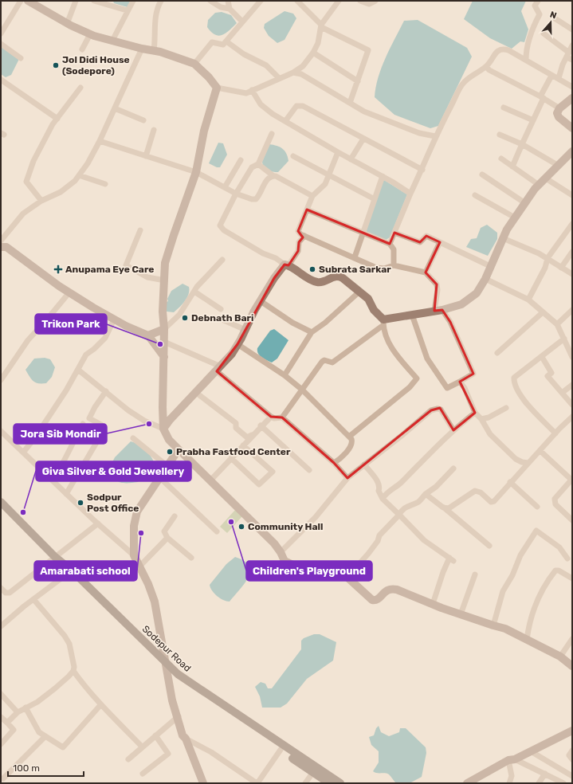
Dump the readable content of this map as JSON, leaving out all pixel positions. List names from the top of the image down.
{
  "streets": {
    "main road": ["Sodepur Road"]
  },
  "places": {
    "other": [
      "Jol Didi House (Sodepore)",
      "Subrata Sarkar",
      "Debnath Bari",
      "Trikon Park",
      "Jora Sib Mondir",
      "Prabha Fastfood Center",
      "Sodpur Post Office",
      "Giva Silver & Gold Jewellery",
      "Children's Playground",
      "Community Hall",
      "Amarabati school"
    ],
    "health": ["Anupama Eye Care"]
  },
  "scale_bar": "100 m",
  "north": "top"
}
